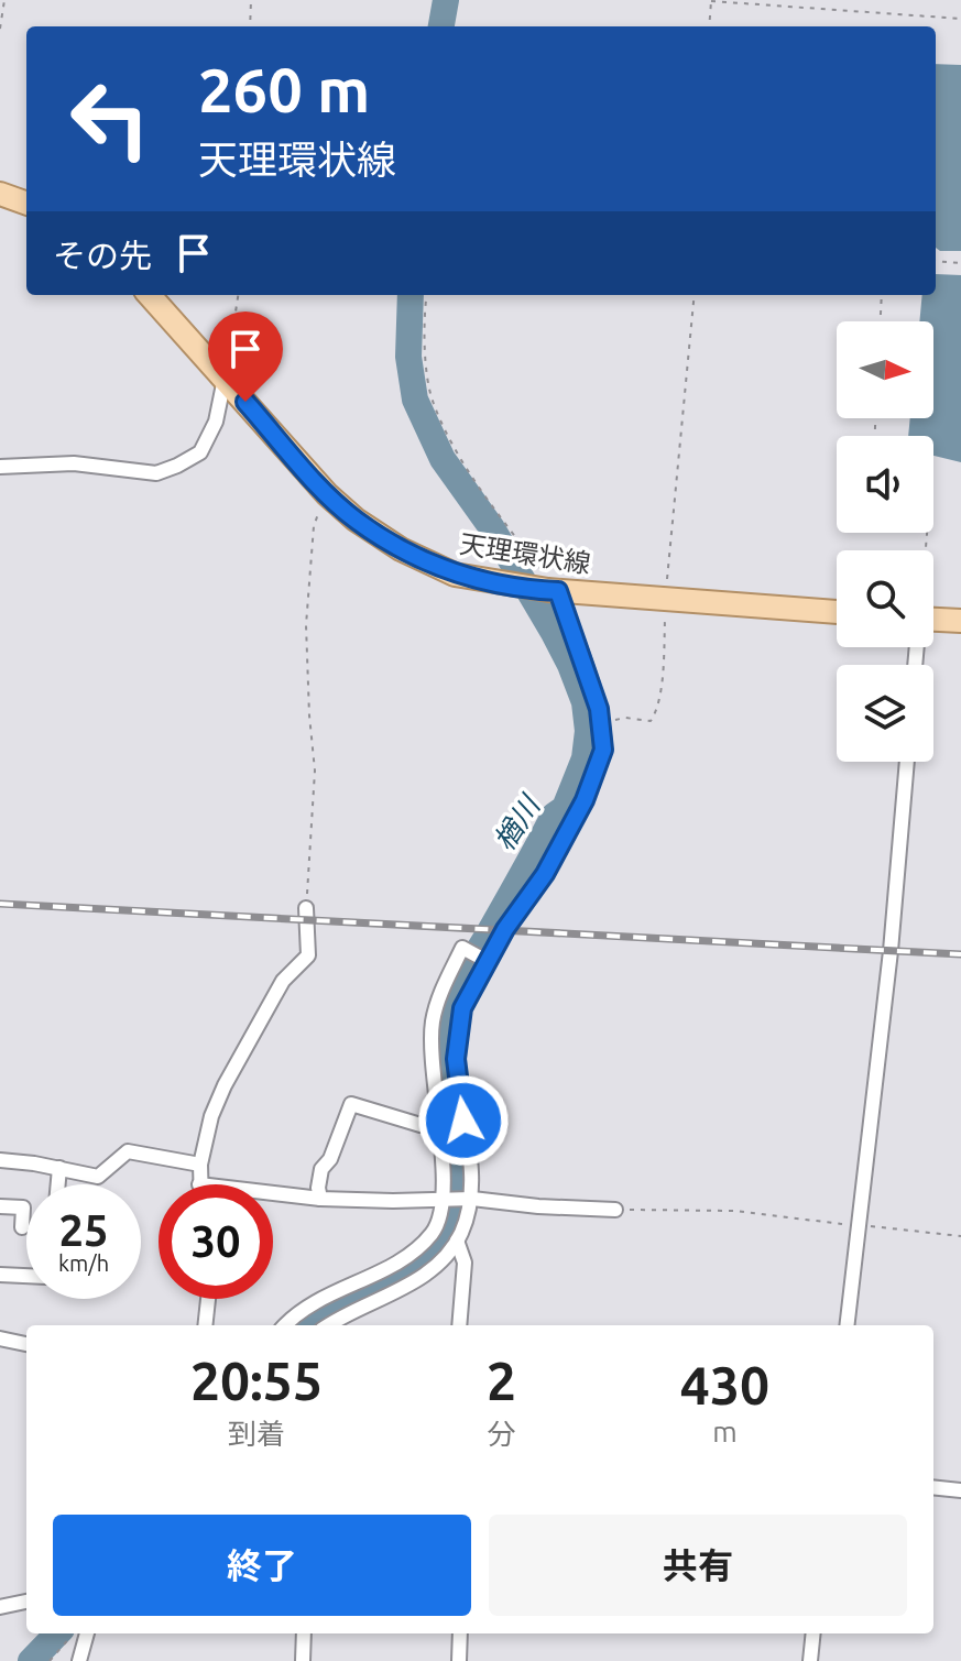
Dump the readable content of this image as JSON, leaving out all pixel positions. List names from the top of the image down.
{
  "streets": {
    "main road": ["天理環状線"]
  },
  "water": ["楢川"],
  "north": "right",
  "page": {
    "turn": ["260 m", "天理環状線"],
    "then": "その先",
    "speed": "25 km/h",
    "limit": "30",
    "eta": [
      "20:55",
      "到着",
      "2",
      "分",
      "430",
      "m"
    ],
    "buttons": ["終了", "共有"]
  }
}
